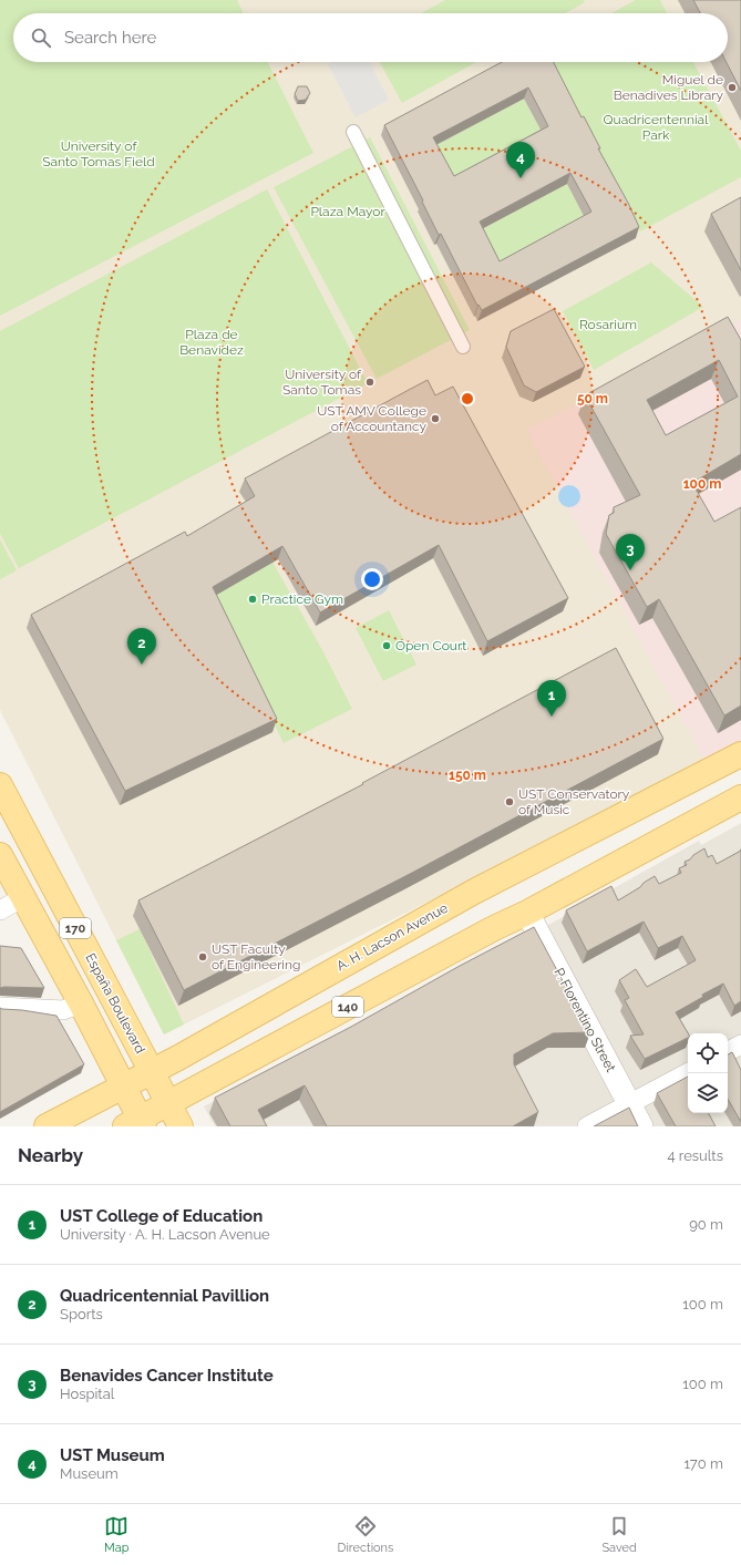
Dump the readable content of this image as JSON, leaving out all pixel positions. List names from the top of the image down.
{
  "streets": {
    "main road": [
      "170",
      "A. H. Lacson Avenue",
      "España Boulevard",
      "140"
    ],
    "street": ["P. Florentino Street"]
  },
  "crossings": [
    ["170", "A. H. Lacson Avenue"],
    ["170", "140"],
    ["A. H. Lacson Avenue", "España Boulevard"],
    ["España Boulevard", "140"],
    ["140", "P. Florentino Street"]
  ],
  "parks": [
    "Quadricentennial Park",
    "University of Santo Tomas Field",
    "Plaza Mayor",
    "Rosarium",
    "Plaza de Benavidez"
  ],
  "places": [
    "Miguel de Benadives Library",
    "University of Santo Tomas",
    "UST AMV College of Accountancy",
    "Practice Gym",
    "Open Court",
    "UST Conservatory of Music",
    "UST Faculty of Engineering"
  ],
  "page": {
    "search": "Search here",
    "pins": [
      "4",
      "3",
      "2",
      "1"
    ],
    "heading": ["Nearby", "4 results"],
    "list": [
      {
        "mark": "1",
        "name": "UST College of Education",
        "note": "University · A. H. Lacson Avenue",
        "value": "90 m"
      },
      {
        "mark": "2",
        "name": "Quadricentennial Pavillion",
        "note": "Sports",
        "value": "100 m"
      },
      {
        "mark": "3",
        "name": "Benavides Cancer Institute",
        "note": "Hospital",
        "value": "100 m"
      },
      {
        "mark": "4",
        "name": "UST Museum",
        "note": "Museum",
        "value": "170 m"
      }
    ],
    "nav": ["Map", "Directions", "Saved"]
  },
  "rings": ["50 m", "100 m", "150 m"]
}
